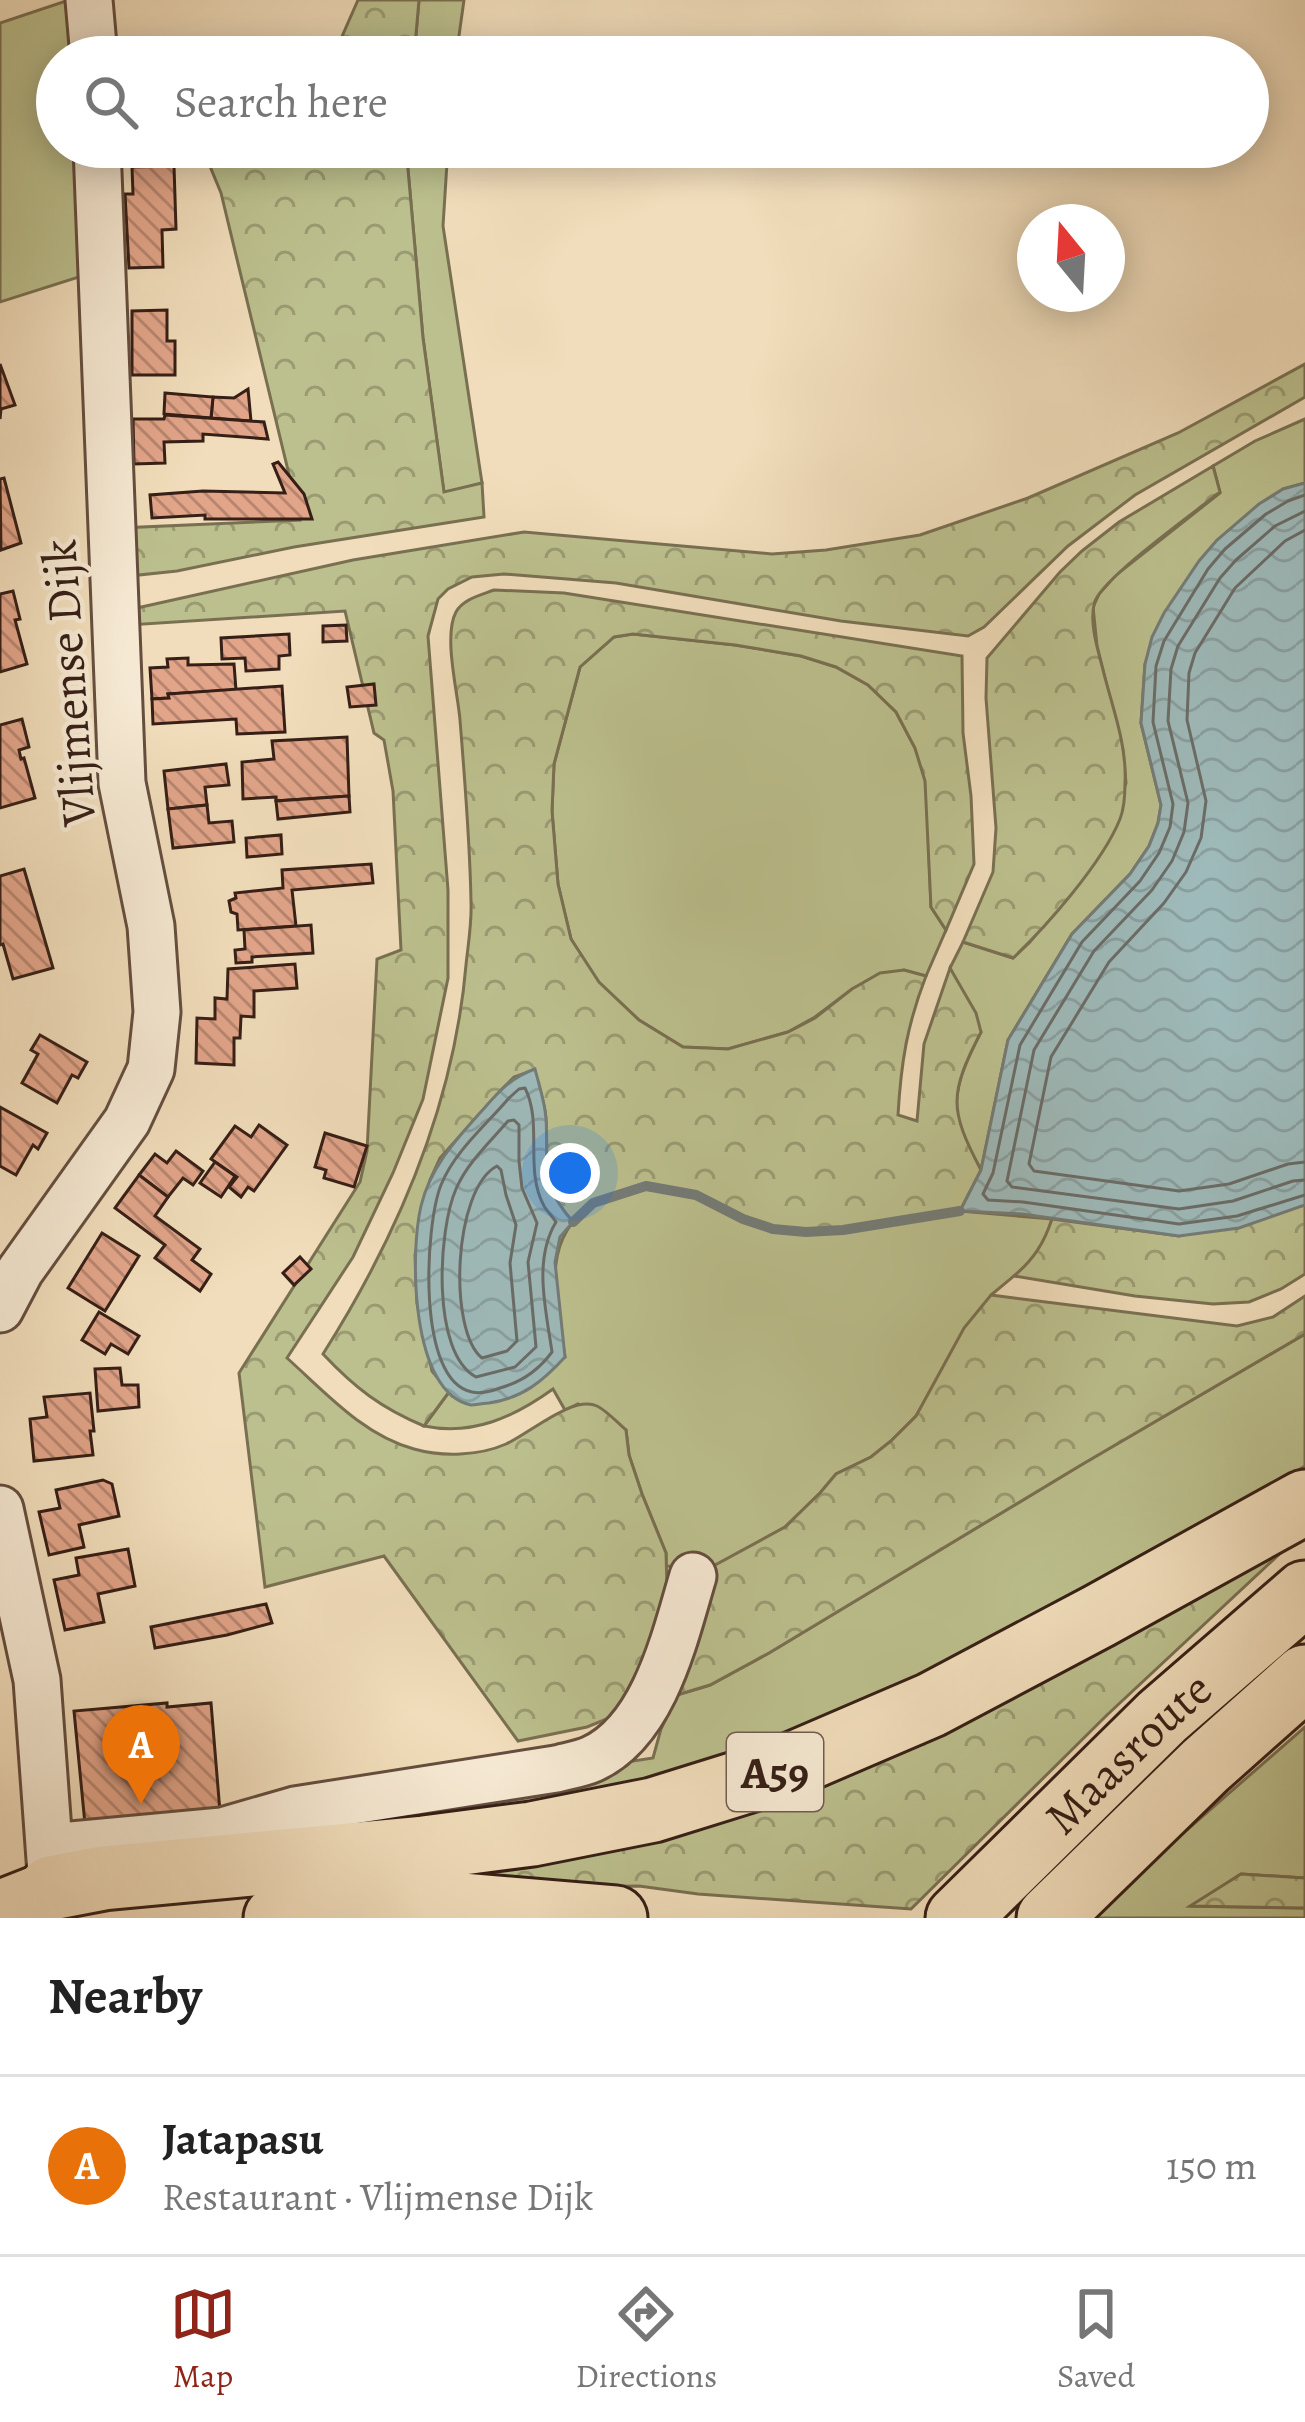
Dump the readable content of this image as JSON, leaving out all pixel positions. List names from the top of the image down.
{
  "streets": {
    "highway": ["Maasroute", "A59"],
    "street": ["Vlijmense Dijk"]
  },
  "north": "top",
  "page": {
    "search": "Search here",
    "pins": "A",
    "heading": "Nearby",
    "list": [
      {
        "mark": "A",
        "name": "Jatapasu",
        "note": "Restaurant · Vlijmense Dijk",
        "value": "150 m"
      }
    ],
    "nav": ["Map", "Directions", "Saved"]
  }
}
